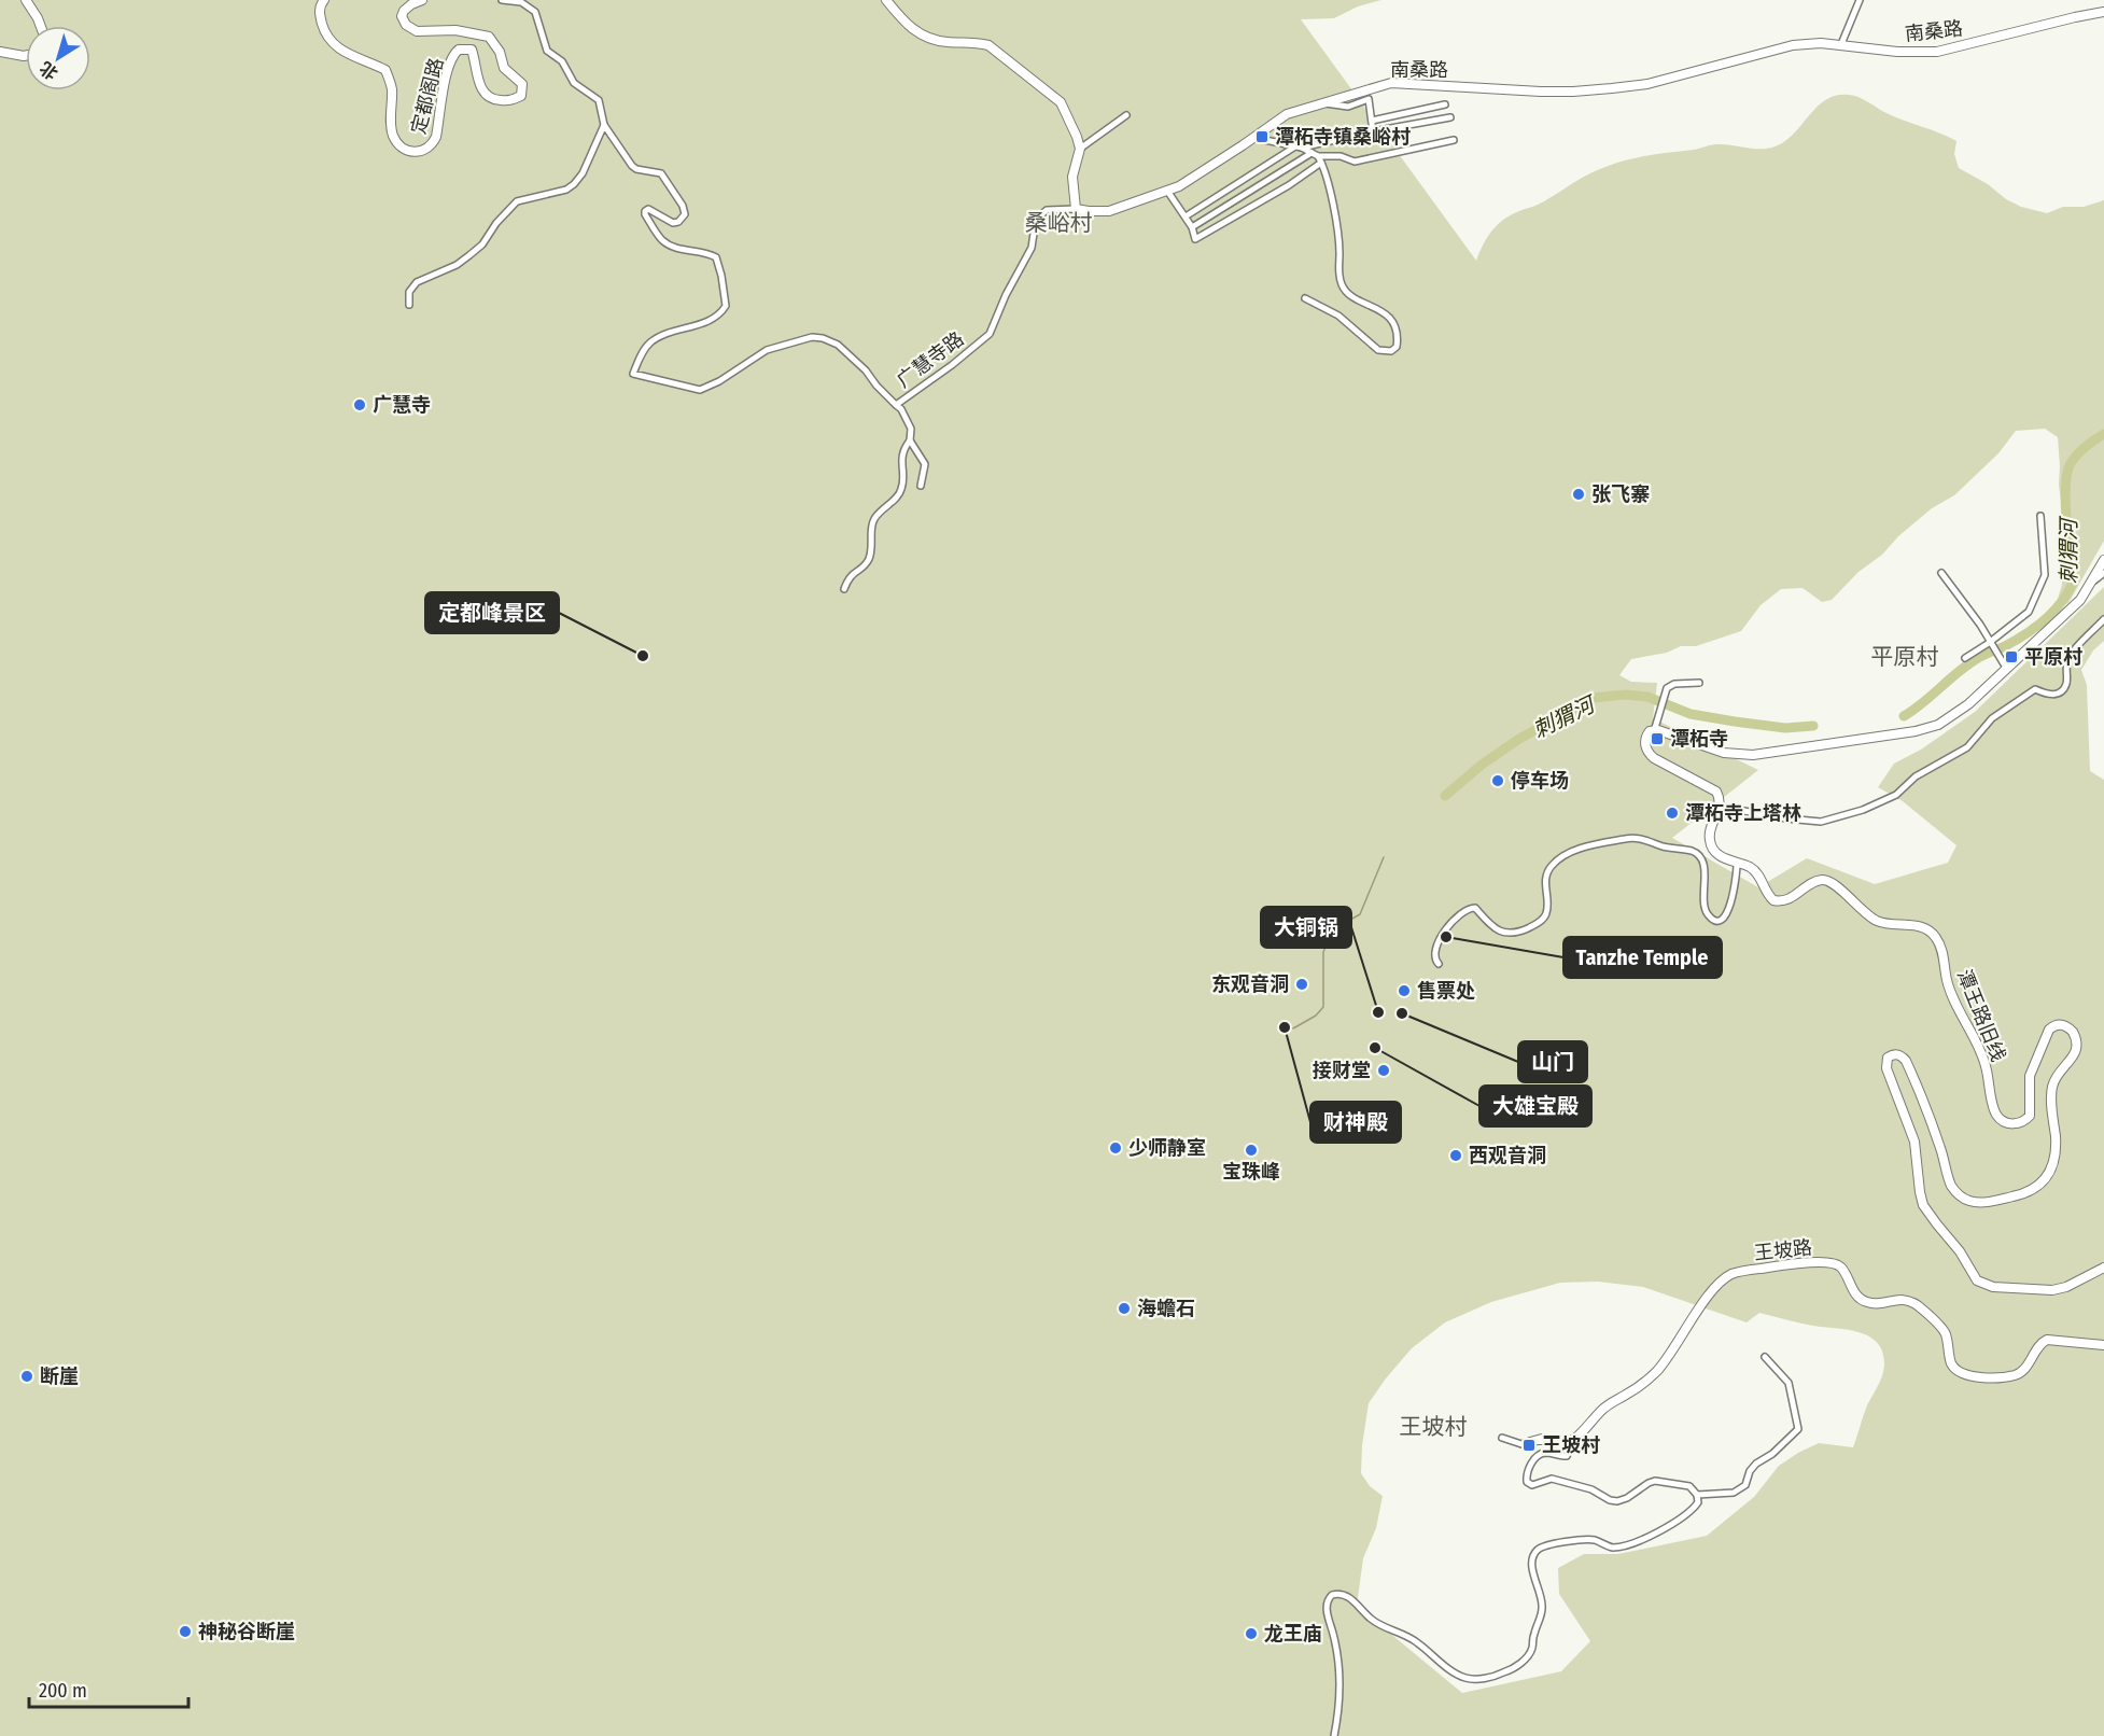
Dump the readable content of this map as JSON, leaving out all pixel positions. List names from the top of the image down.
{
  "streets": {
    "street": [
      "南桑路",
      "定都阁路",
      "广慧寺路",
      "潭王路旧线",
      "王坡路"
    ]
  },
  "crossings": [
    ["南桑路", "广慧寺路"]
  ],
  "districts": ["桑峪村", "平原村", "王坡村"],
  "water": ["刺猬河"],
  "places": {
    "transit": [
      "潭柘寺镇桑峪村",
      "平原村",
      "潭柘寺",
      "王坡村"
    ],
    "other": [
      "广慧寺",
      "张飞寨",
      "定都峰景区",
      "停车场",
      "潭柘寺上塔林",
      "Tanzhe Temple",
      "东观音洞",
      "售票处",
      "大铜锅",
      "山门",
      "财神殿",
      "大雄宝殿",
      "接财堂",
      "少师静室",
      "宝珠峰",
      "西观音洞",
      "海蟾石",
      "断崖",
      "神秘谷断崖",
      "龙王庙"
    ]
  },
  "scale_bar": "200 m",
  "north": "bottom left"
}
